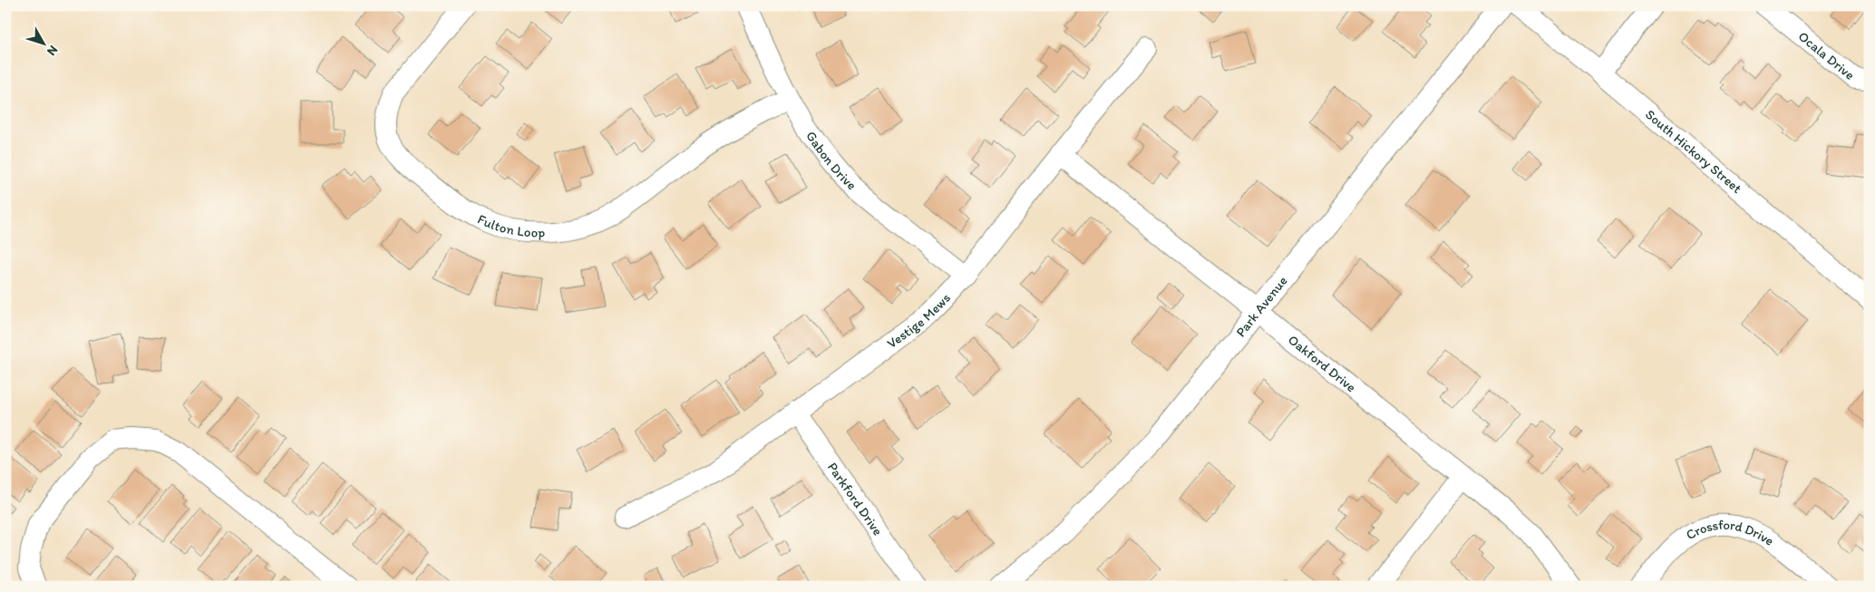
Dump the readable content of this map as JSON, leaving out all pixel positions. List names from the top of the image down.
{
  "streets": {
    "street": [
      "Ocala Drive",
      "South Hickory Street",
      "Gabon Drive",
      "Fulton Loop",
      "Park Avenue",
      "Vestige Mews",
      "Oakford Drive",
      "Parkford Drive",
      "Crossford Drive"
    ]
  },
  "crossings": [
    ["Gabon Drive", "Fulton Loop"],
    ["Gabon Drive", "Vestige Mews"],
    ["Park Avenue", "Oakford Drive"],
    ["Vestige Mews", "Oakford Drive"],
    ["Vestige Mews", "Parkford Drive"]
  ],
  "north": "bottom right"
}
